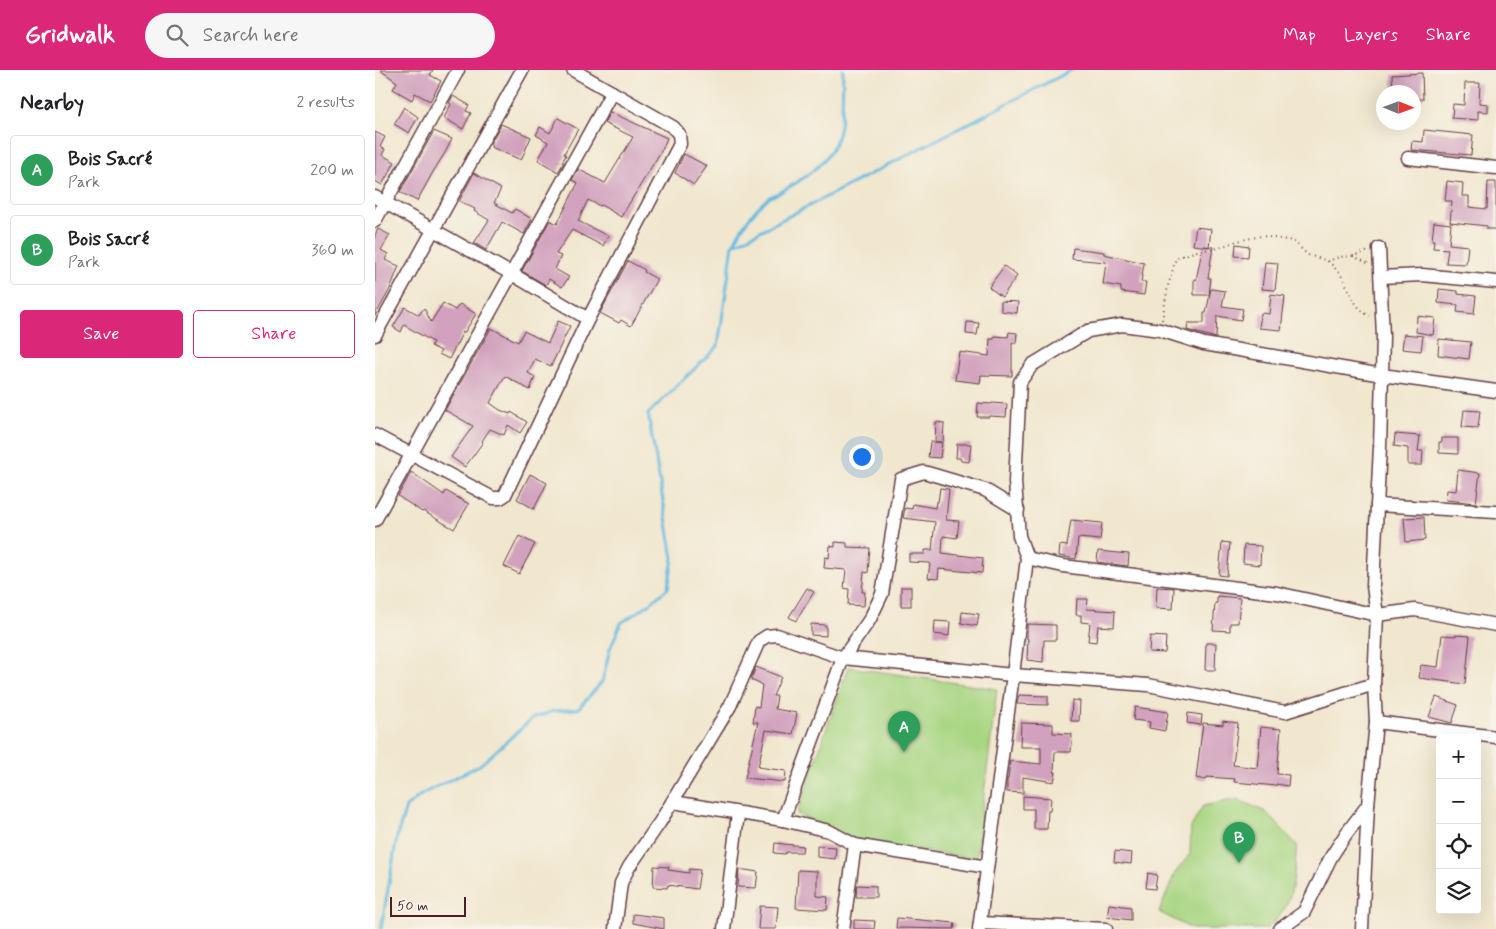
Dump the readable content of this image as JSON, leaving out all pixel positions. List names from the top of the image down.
{
  "scale_bar": "50 m",
  "north": "right",
  "page": {
    "header": "Gridwalk",
    "search": "Search here",
    "nav": ["Map", "Layers", "Share"],
    "heading": ["Nearby", "2 results"],
    "list": [
      {
        "mark": "A",
        "name": "Bois Sacré",
        "note": "Park",
        "value": "200 m"
      },
      {
        "mark": "B",
        "name": "Bois sacré",
        "note": "Park",
        "value": "360 m"
      }
    ],
    "buttons": ["Save", "Share"],
    "pins": ["A", "B"],
    "map_buttons": ["+", "−"],
    "scale": "50 m"
  }
}
